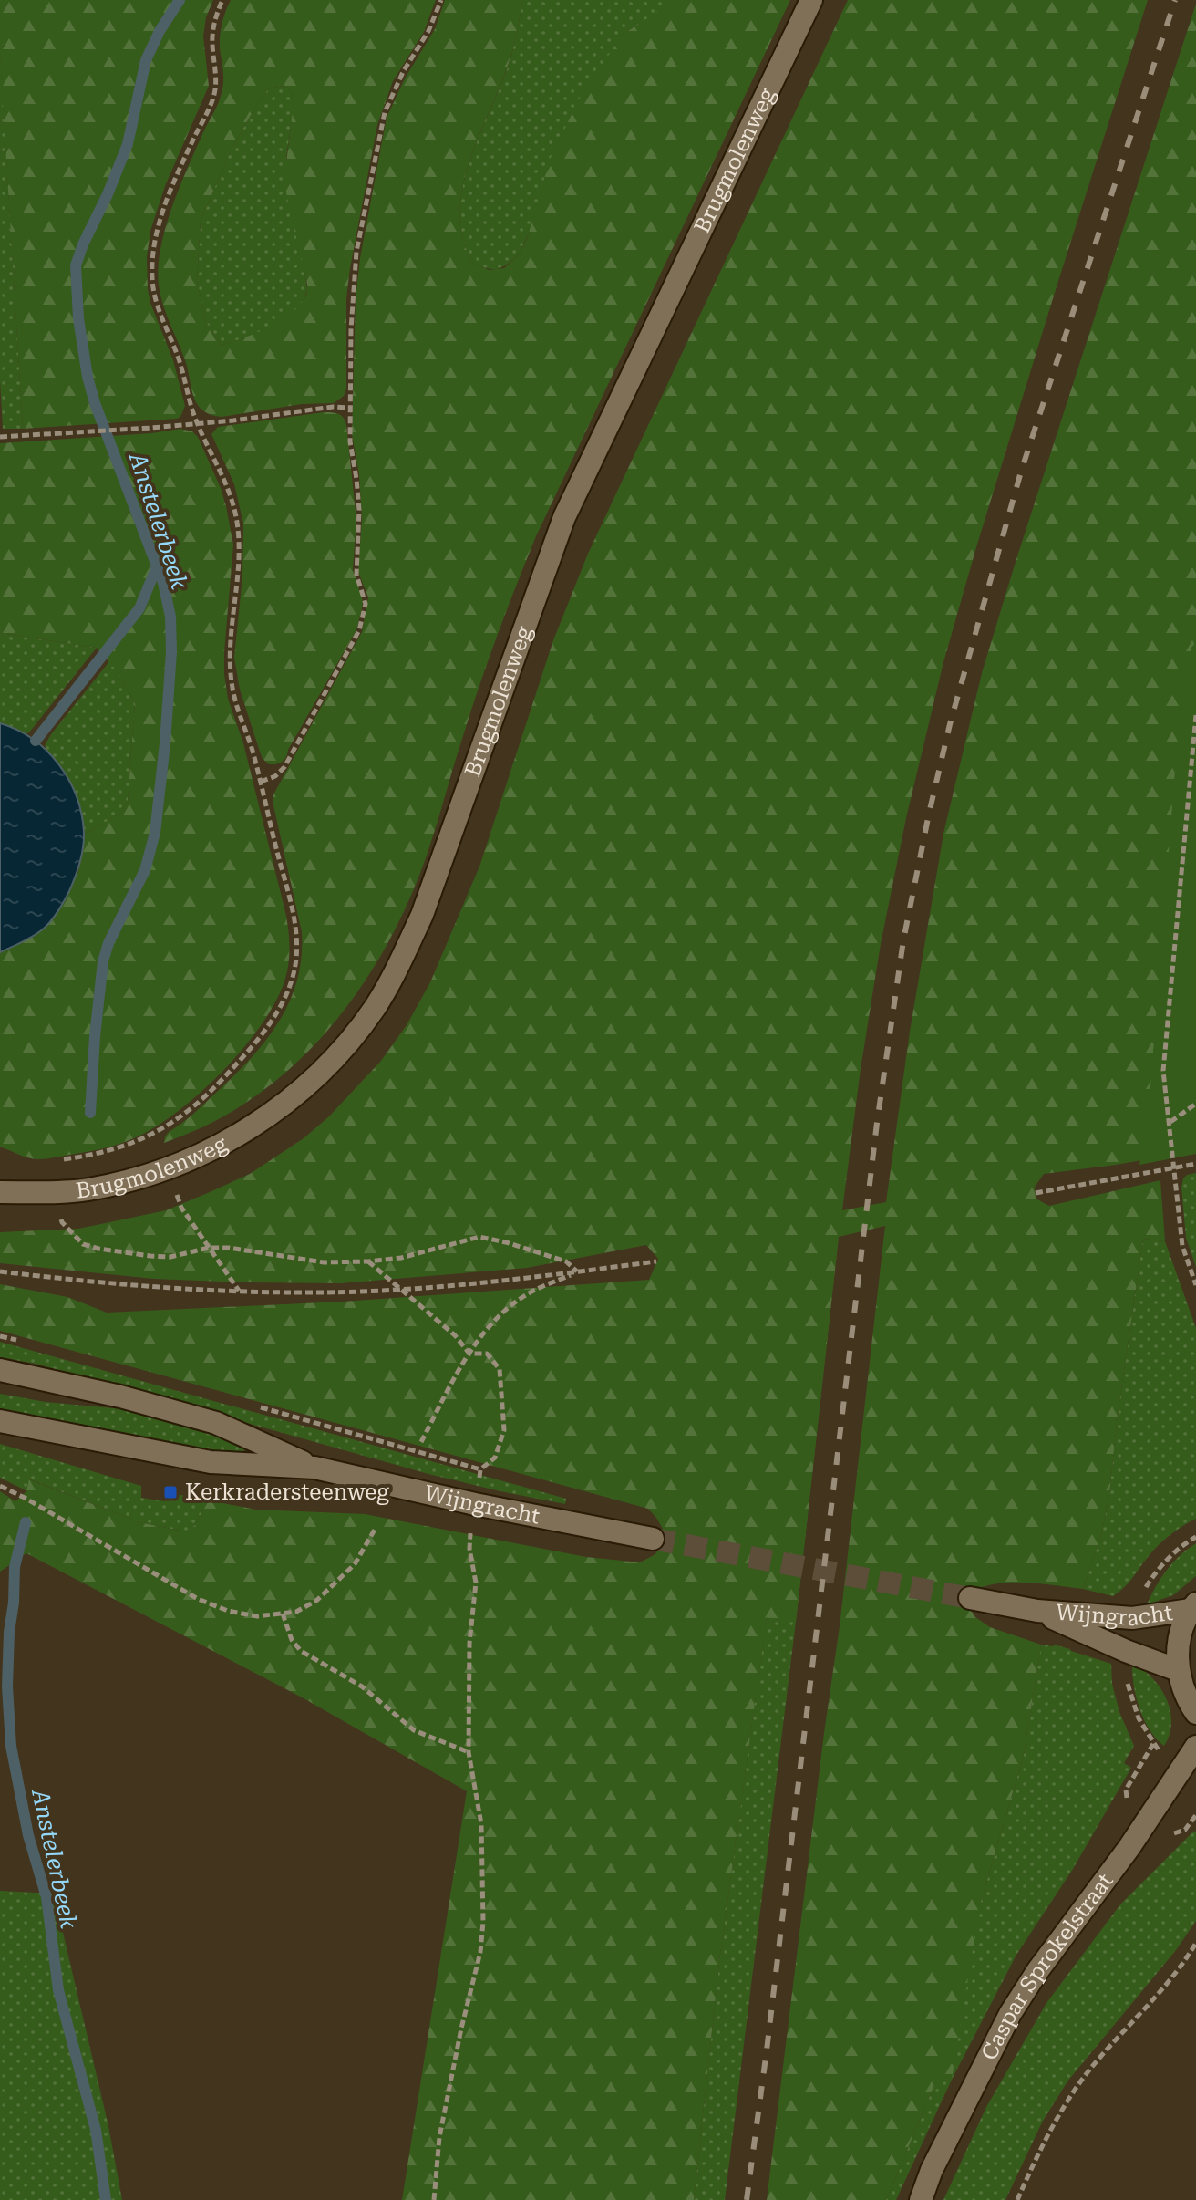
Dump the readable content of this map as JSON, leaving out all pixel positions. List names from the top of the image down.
{
  "streets": {
    "main road": ["Brugmolenweg", "Wijngracht", "Caspar Sprokelstraat"]
  },
  "water": ["Anstelerbeek"],
  "places": {
    "transit": ["Kerkradersteenweg"]
  }
}
